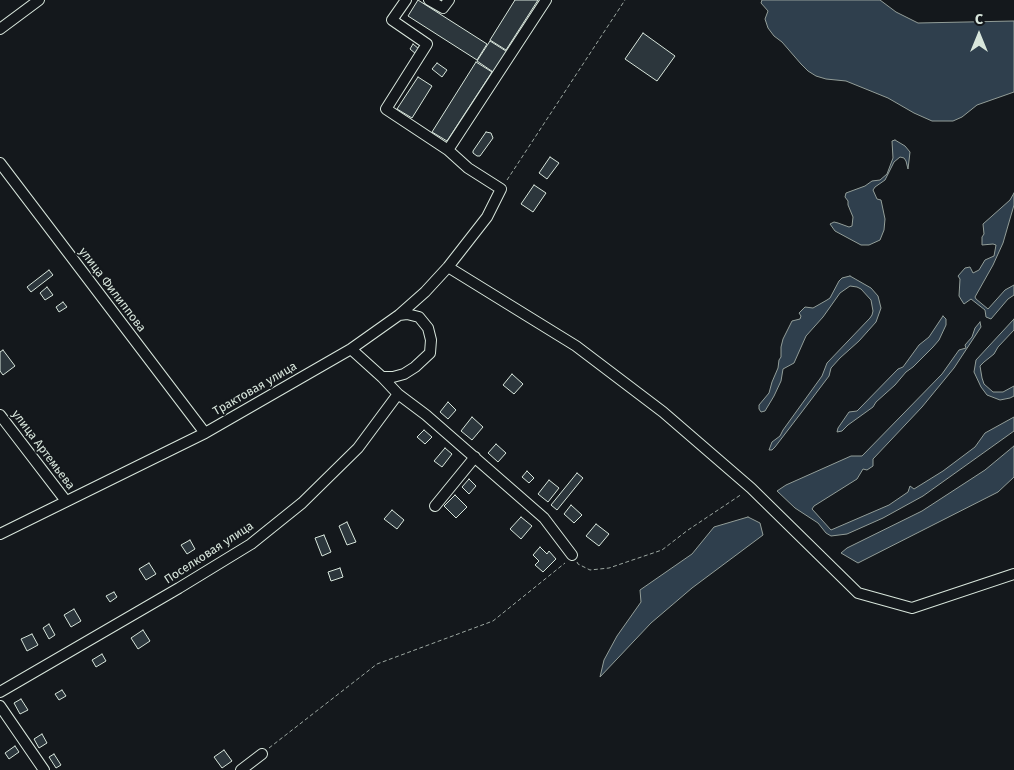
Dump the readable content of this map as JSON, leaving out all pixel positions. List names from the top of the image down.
{
  "streets": {
    "street": [
      "улица Филиппова",
      "Трактовая улица",
      "улица Артемьева",
      "Поселковая улица"
    ]
  },
  "crossings": [
    ["улица Филиппова", "Трактовая улица"],
    ["Трактовая улица", "улица Артемьева"]
  ],
  "north": "top"
}
